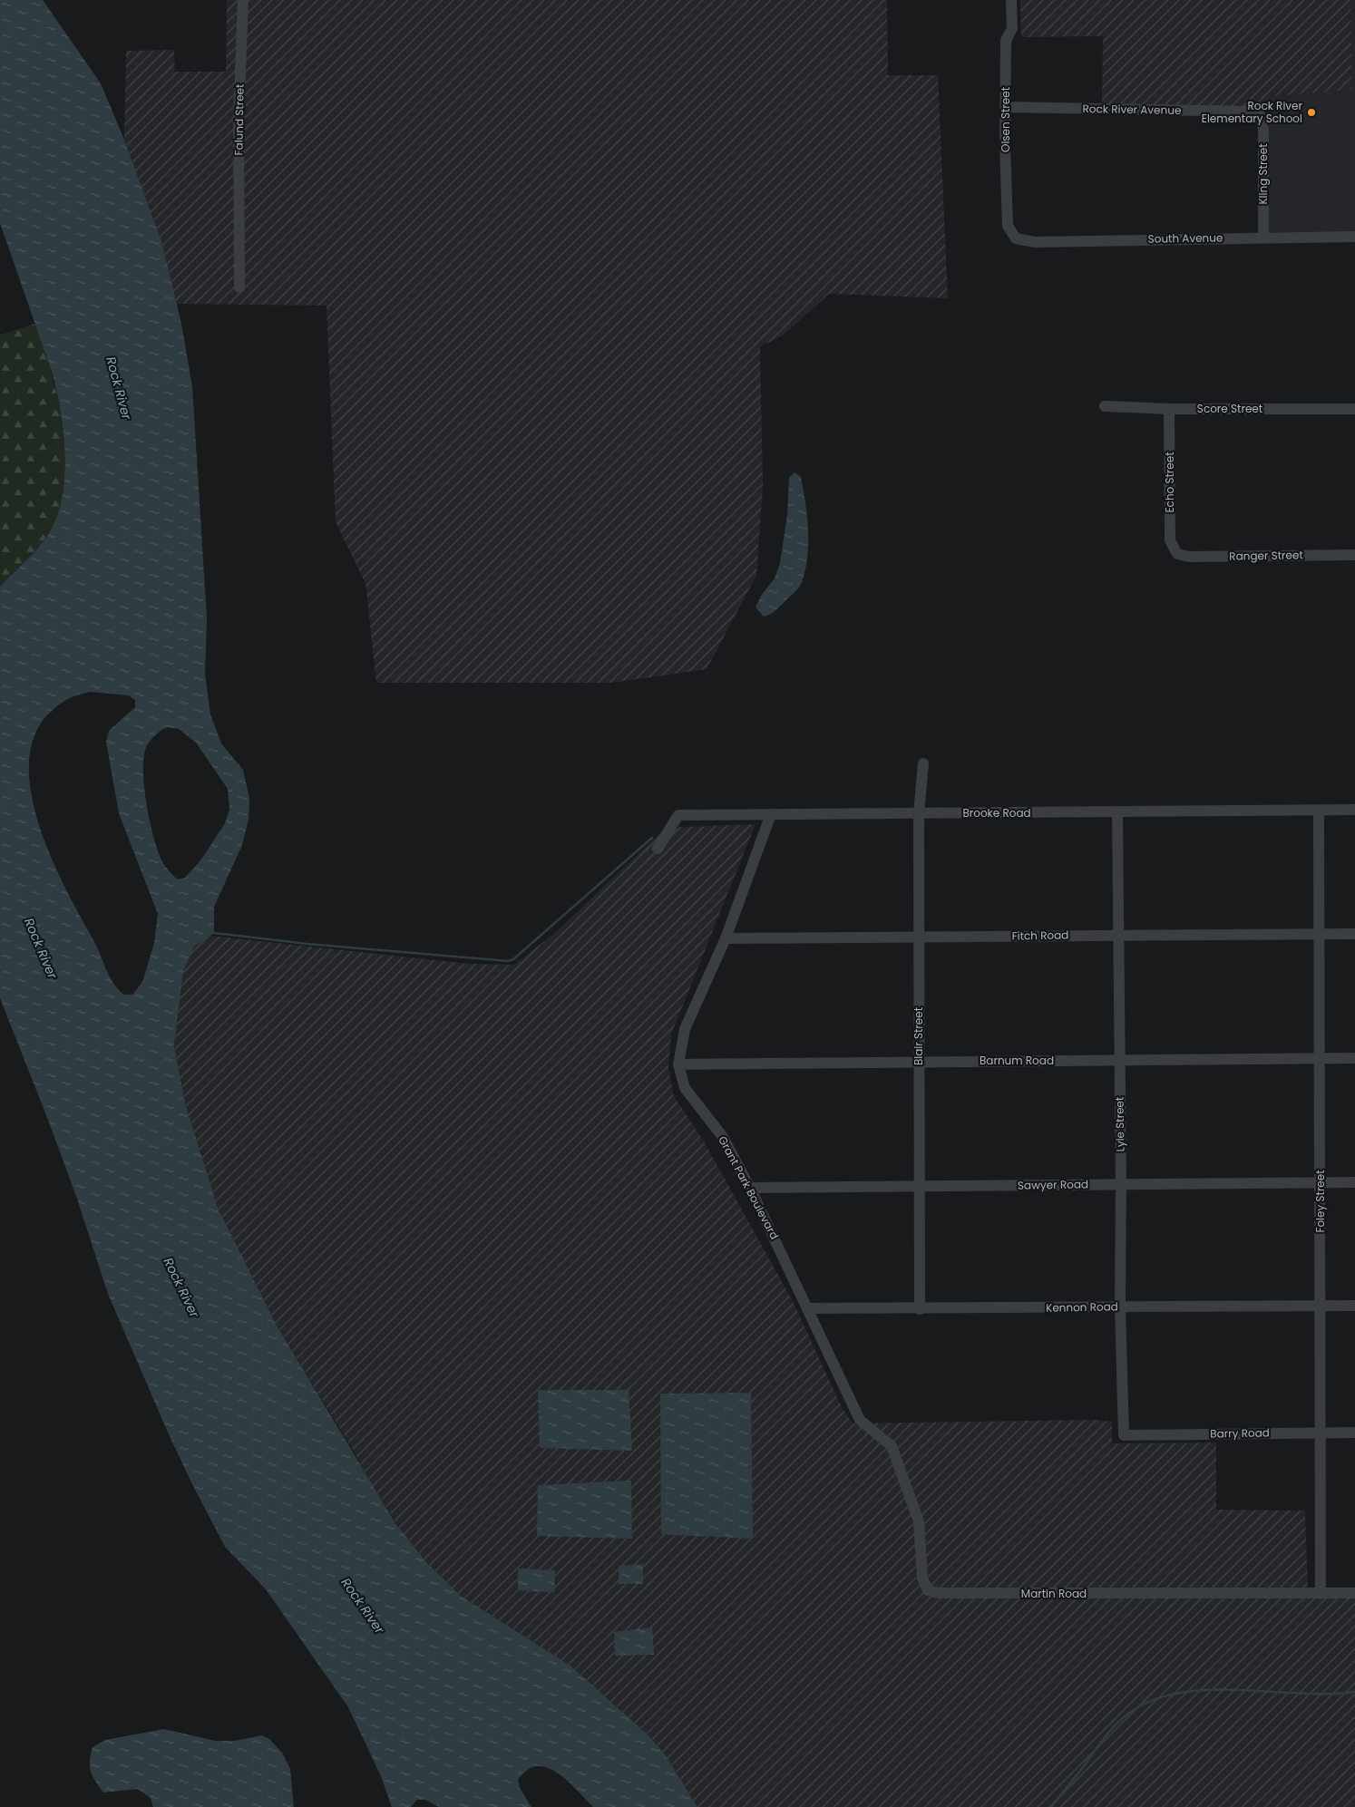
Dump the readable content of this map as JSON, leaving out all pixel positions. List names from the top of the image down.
{
  "streets": {
    "street": [
      "Rock River Avenue",
      "Falund Street",
      "Olsen Street",
      "Kling Street",
      "South Avenue",
      "Score Street",
      "Echo Street",
      "Ranger Street",
      "Brooke Road",
      "Fitch Road",
      "Blair Street",
      "Barnum Road",
      "Lyle Street",
      "Sawyer Road",
      "Grant Park Boulevard",
      "Foley Street",
      "Kennon Road",
      "Barry Road",
      "Martin Road"
    ]
  },
  "crossings": [
    ["Rock River Avenue", "Olsen Street"],
    ["Rock River Avenue", "Kling Street"],
    ["Olsen Street", "South Avenue"],
    ["Kling Street", "South Avenue"],
    ["Score Street", "Echo Street"],
    ["Echo Street", "Ranger Street"],
    ["Brooke Road", "Blair Street"],
    ["Brooke Road", "Lyle Street"],
    ["Brooke Road", "Grant Park Boulevard"],
    ["Brooke Road", "Foley Street"],
    ["Fitch Road", "Blair Street"],
    ["Fitch Road", "Lyle Street"],
    ["Fitch Road", "Grant Park Boulevard"],
    ["Fitch Road", "Foley Street"],
    ["Blair Street", "Barnum Road"],
    ["Blair Street", "Sawyer Road"],
    ["Blair Street", "Kennon Road"],
    ["Barnum Road", "Lyle Street"],
    ["Barnum Road", "Grant Park Boulevard"],
    ["Barnum Road", "Foley Street"],
    ["Lyle Street", "Sawyer Road"],
    ["Lyle Street", "Kennon Road"],
    ["Lyle Street", "Barry Road"],
    ["Sawyer Road", "Grant Park Boulevard"],
    ["Sawyer Road", "Foley Street"],
    ["Grant Park Boulevard", "Kennon Road"],
    ["Grant Park Boulevard", "Martin Road"],
    ["Foley Street", "Kennon Road"],
    ["Foley Street", "Barry Road"],
    ["Foley Street", "Martin Road"]
  ],
  "water": ["Rock River"],
  "places": ["Rock River Elementary School"]
}
